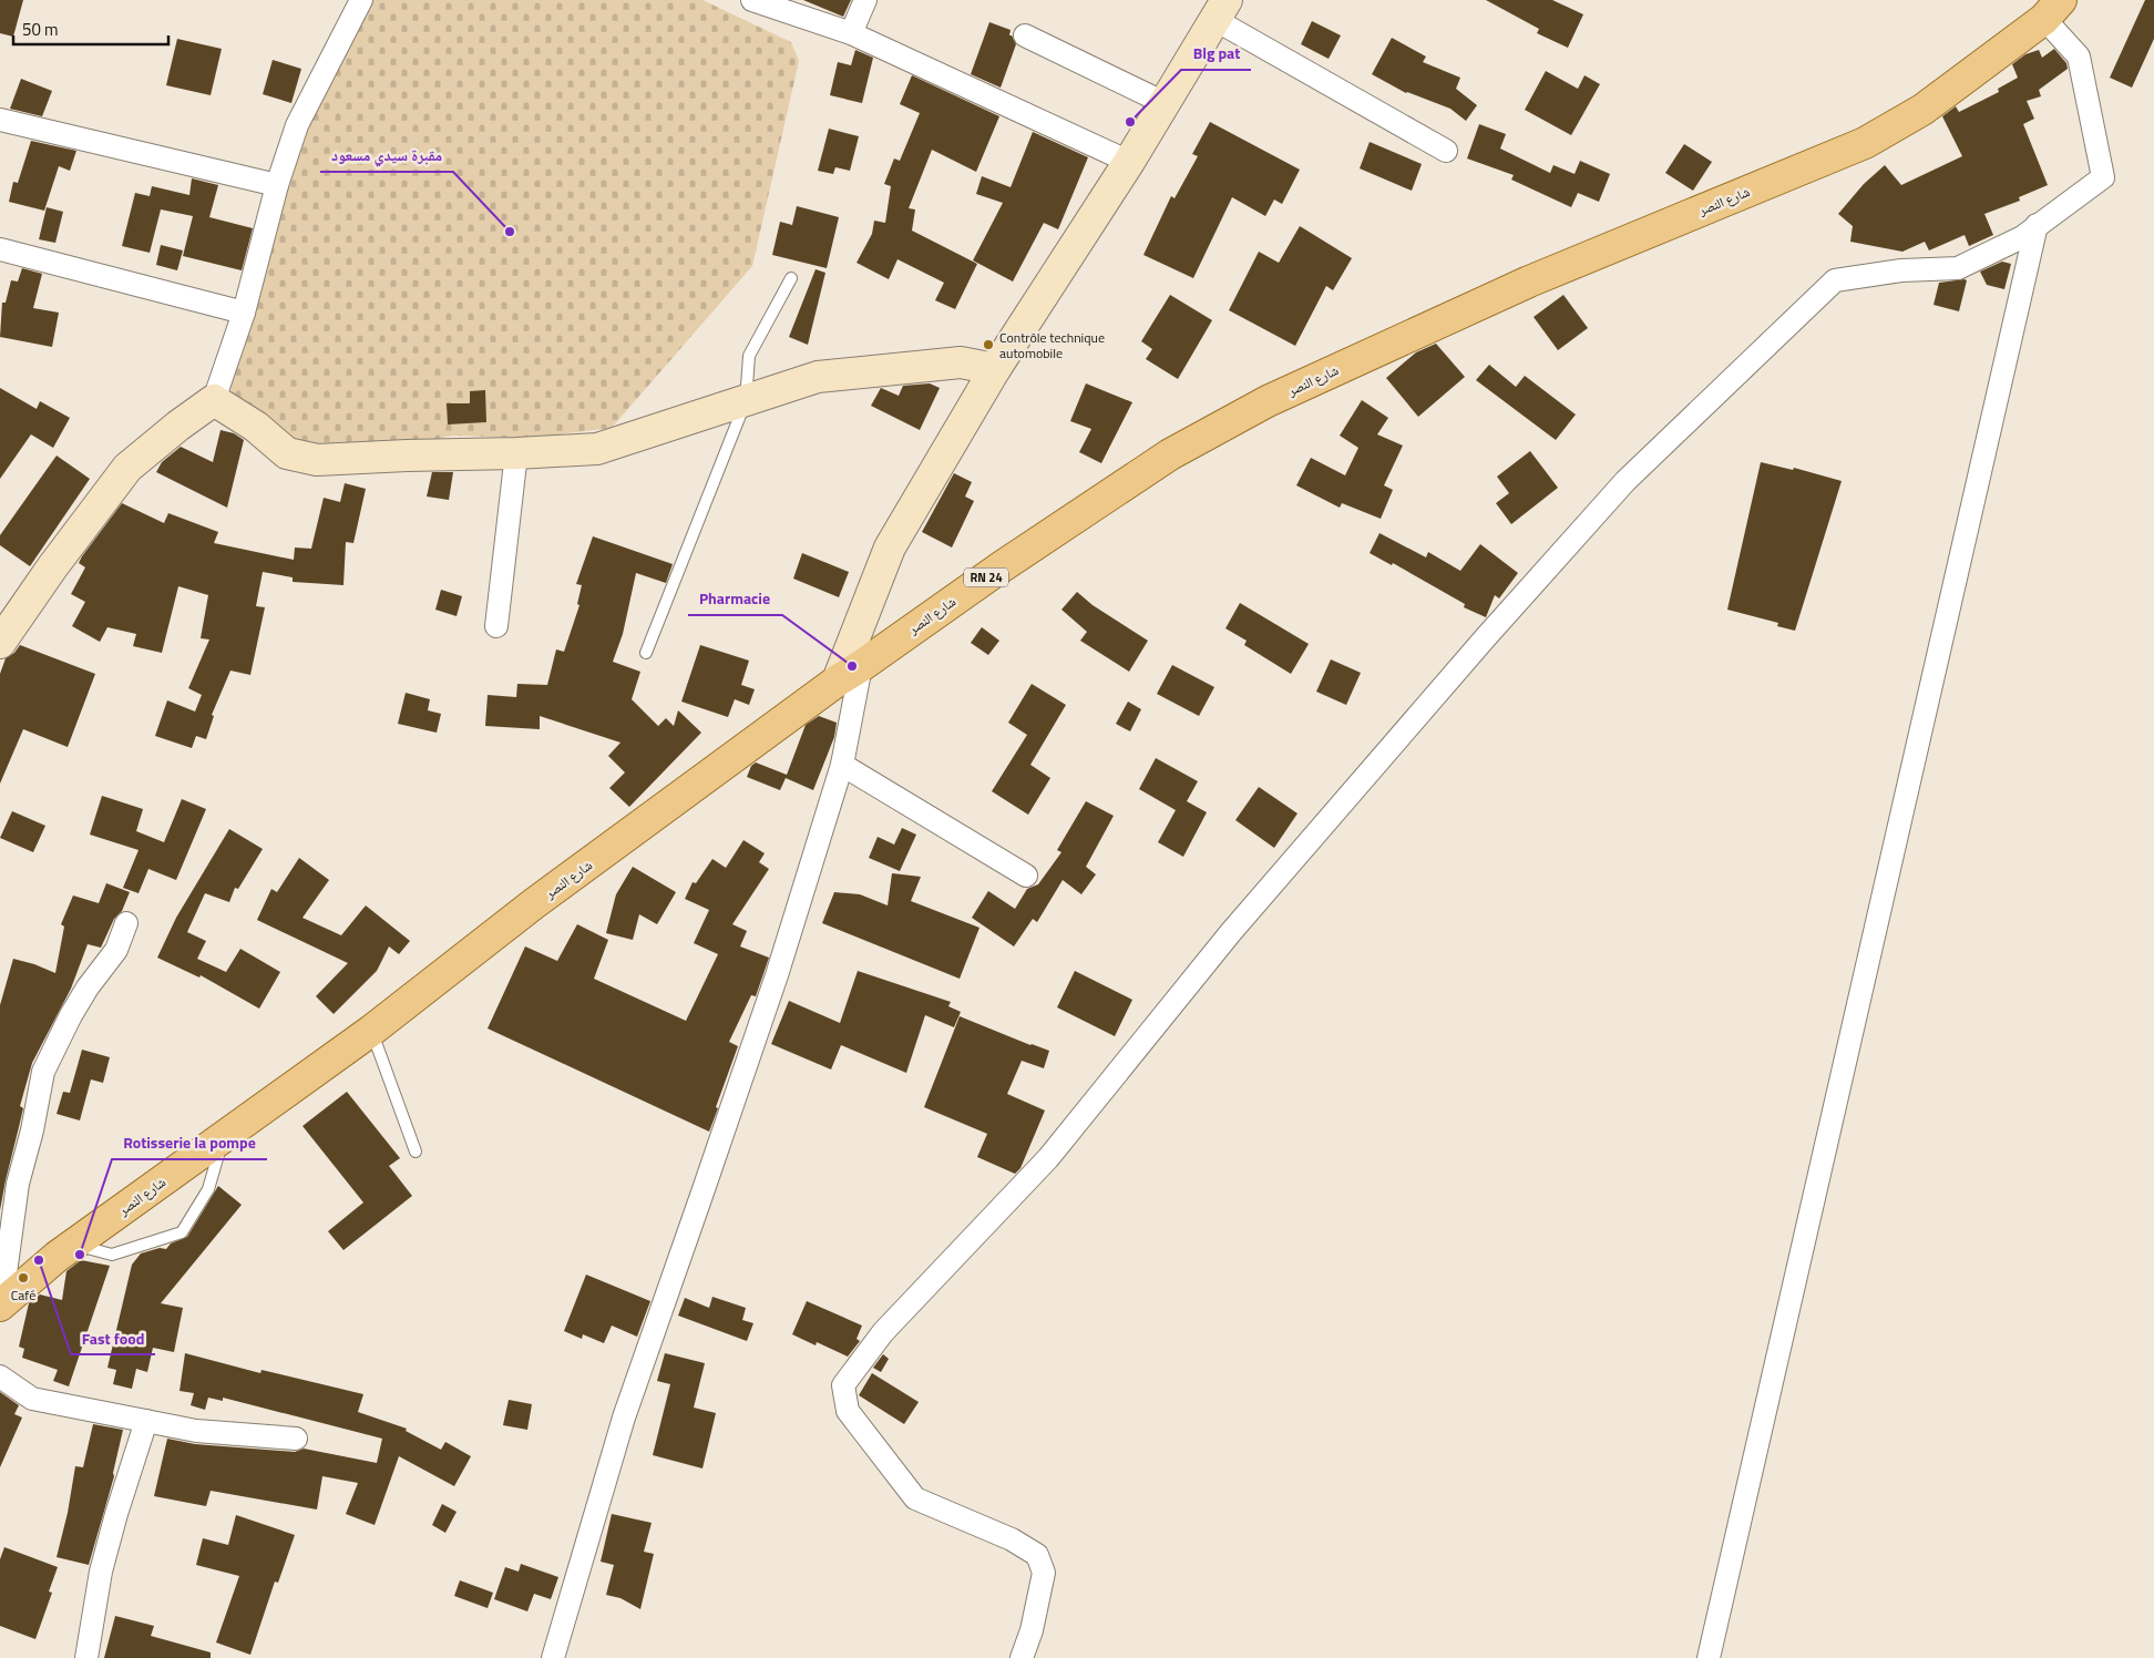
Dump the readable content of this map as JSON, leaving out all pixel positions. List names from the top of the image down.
{
  "streets": {
    "main road": ["شارع النصر", "RN 24"]
  },
  "places": [
    "Blg pat",
    "مقبرة سيدي مسعود",
    "Contrôle technique automobile",
    "Pharmacie",
    "Rotisserie la pompe",
    "Fast food",
    "Café"
  ],
  "scale_bar": "50 m"
}
